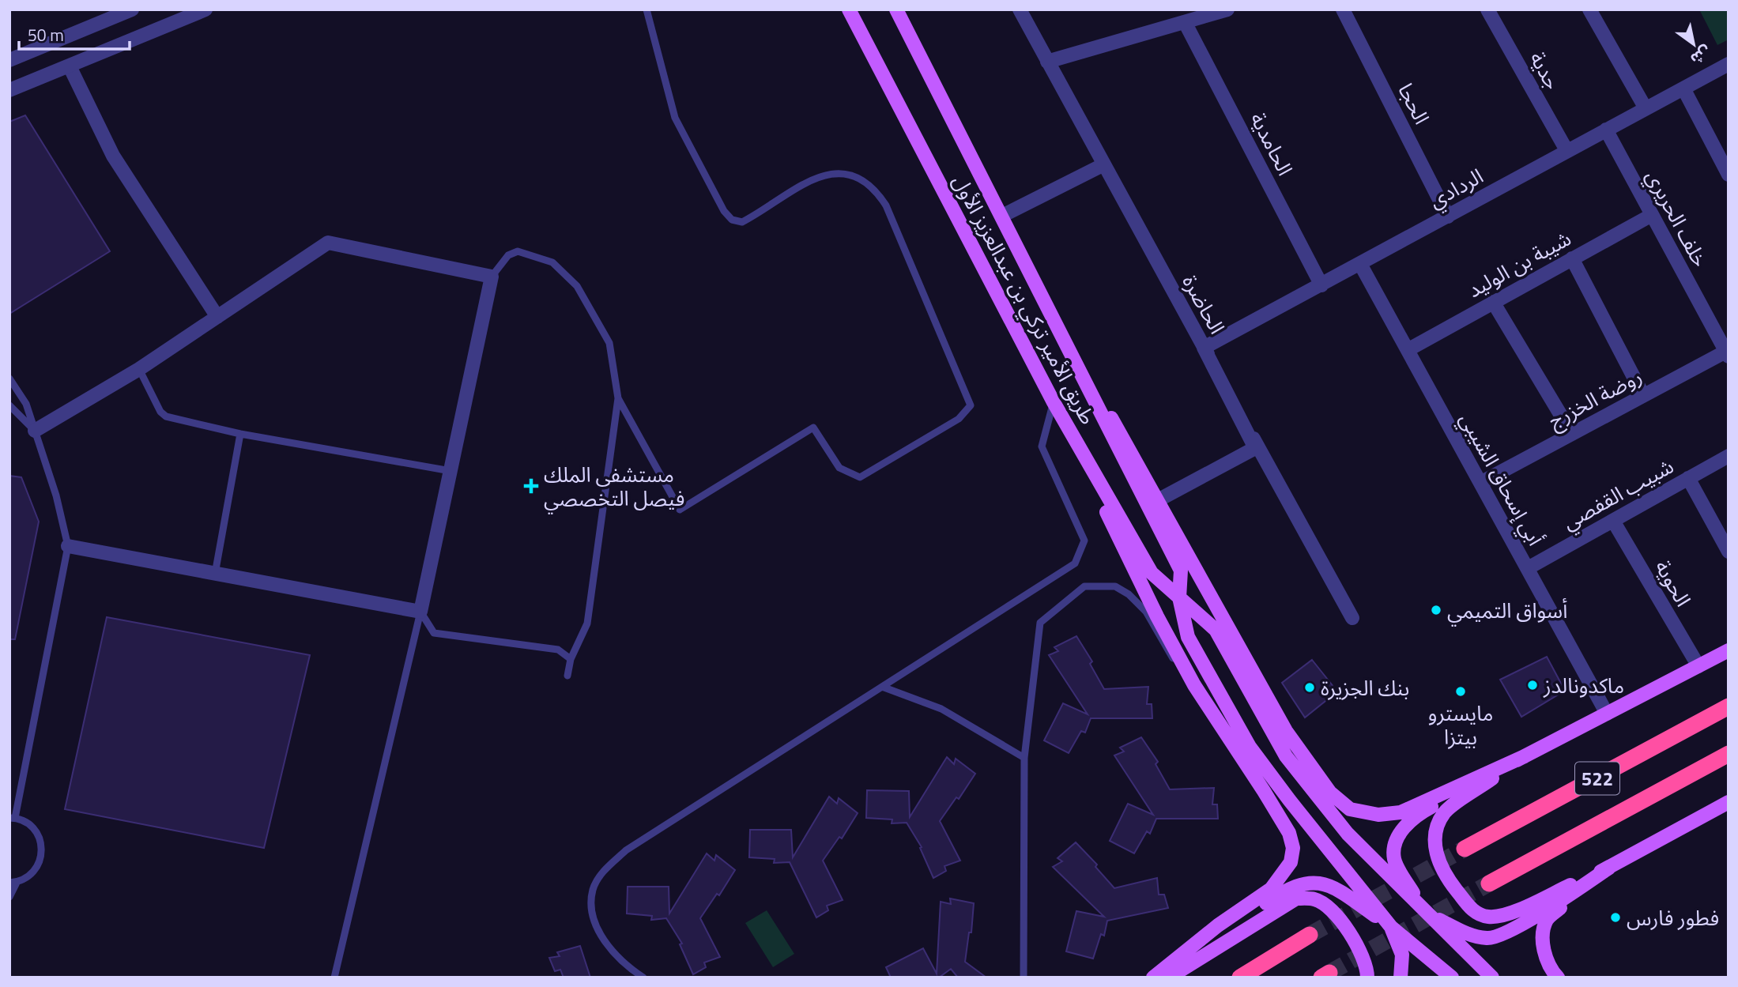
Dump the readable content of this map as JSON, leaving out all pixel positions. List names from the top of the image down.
{
  "streets": {
    "highway": ["522"],
    "main road": ["طريق الأمير تركي بن عبدالعزيز الأول"],
    "street": [
      "جدية",
      "الحجا",
      "الحامدية",
      "الردادي",
      "خلف الحريري",
      "شيبة بن الوليد",
      "الحاضرة",
      "روضة الخزرج",
      "أبي إسحاق الشيبي",
      "شبيب القفصي",
      "الحوية"
    ]
  },
  "crossings": [
    ["جدية", "الردادي"],
    ["الحجا", "الردادي"],
    ["الحامدية", "الردادي"],
    ["الردادي", "خلف الحريري"],
    ["الردادي", "الحاضرة"],
    ["الردادي", "أبي إسحاق الشيبي"],
    ["خلف الحريري", "شيبة بن الوليد"],
    ["خلف الحريري", "روضة الخزرج"],
    ["شيبة بن الوليد", "أبي إسحاق الشيبي"],
    ["روضة الخزرج", "أبي إسحاق الشيبي"],
    ["أبي إسحاق الشيبي", "شبيب القفصي"],
    ["شبيب القفصي", "الحوية"]
  ],
  "places": {
    "health": ["مستشفى الملك فيصل التخصصي"],
    "other": [
      "أسواق التميمي",
      "ماكدونالدز",
      "بنك الجزيرة",
      "مايسترو بيتزا",
      "فطور فارس"
    ]
  },
  "scale_bar": "50 m",
  "north": "bottom right"
}
